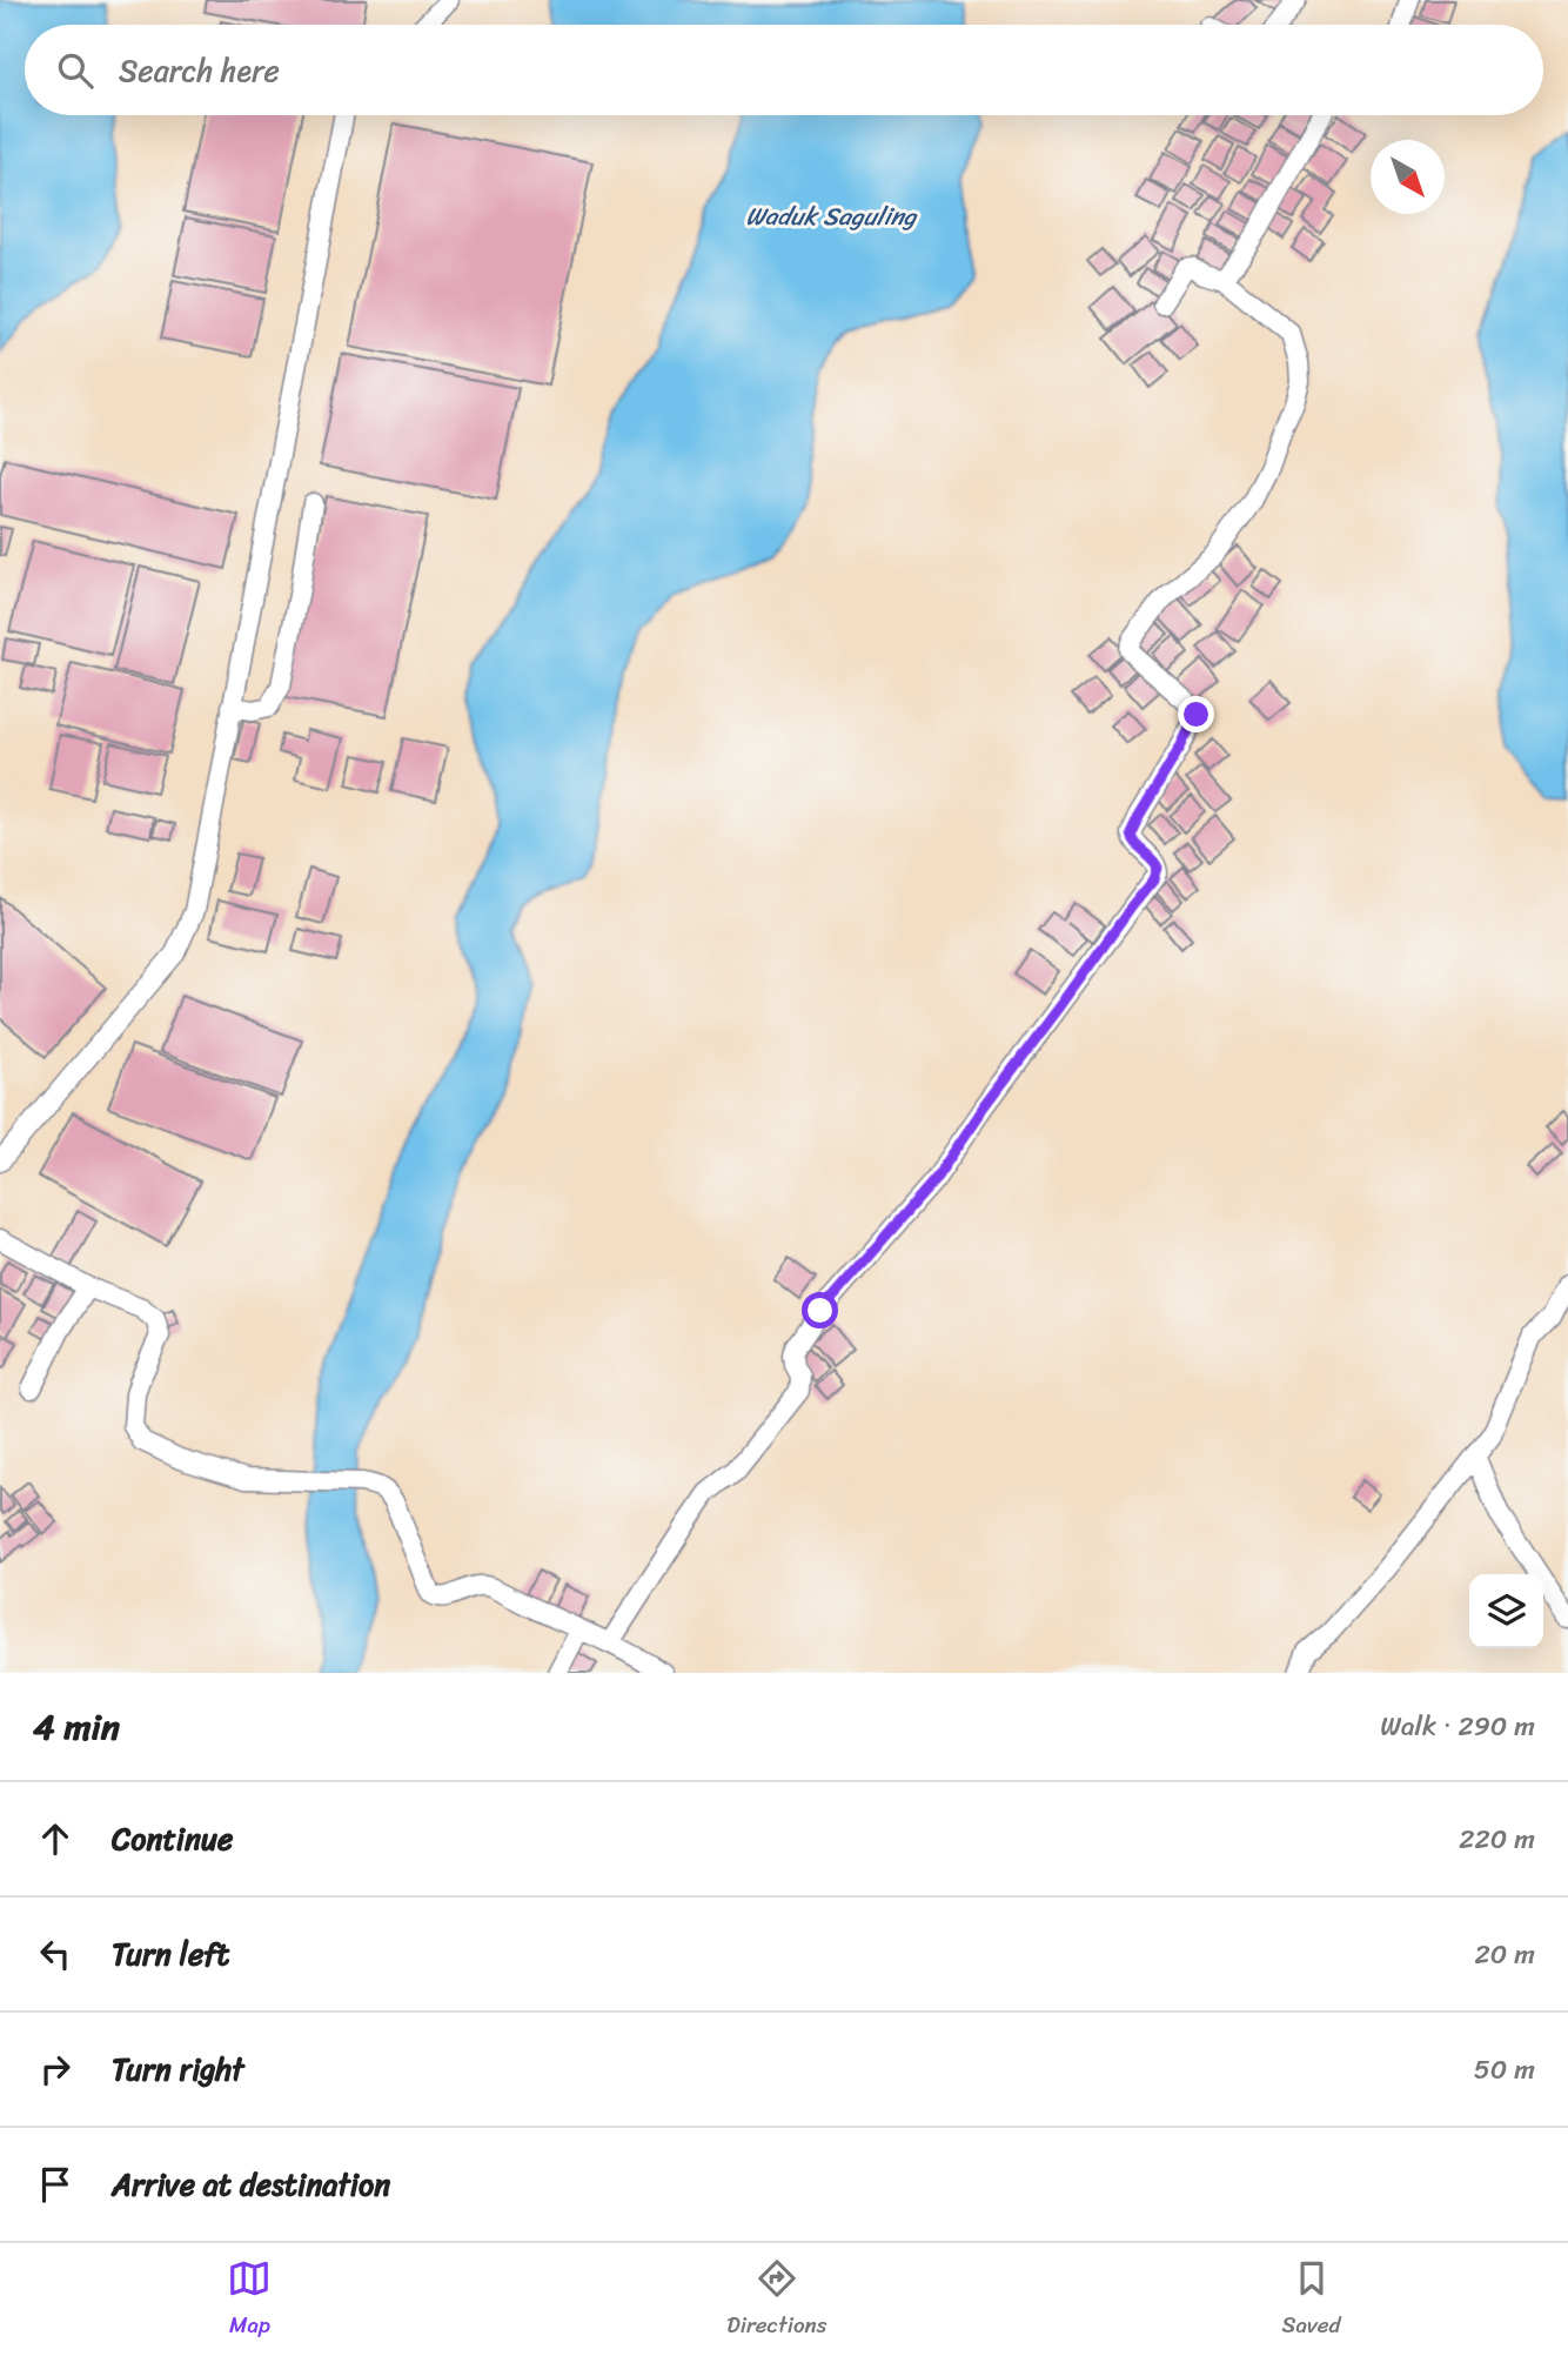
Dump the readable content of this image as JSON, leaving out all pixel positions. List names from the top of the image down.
{
  "water": ["Waduk Saguling"],
  "north": "bottom right",
  "page": {
    "search": "Search here",
    "heading": ["4 min", "Walk · 290 m"],
    "list": [
      ["Continue", "220 m"],
      ["Turn left", "20 m"],
      ["Turn right", "50 m"],
      "Arrive at destination"
    ],
    "nav": ["Map", "Directions", "Saved"]
  }
}
